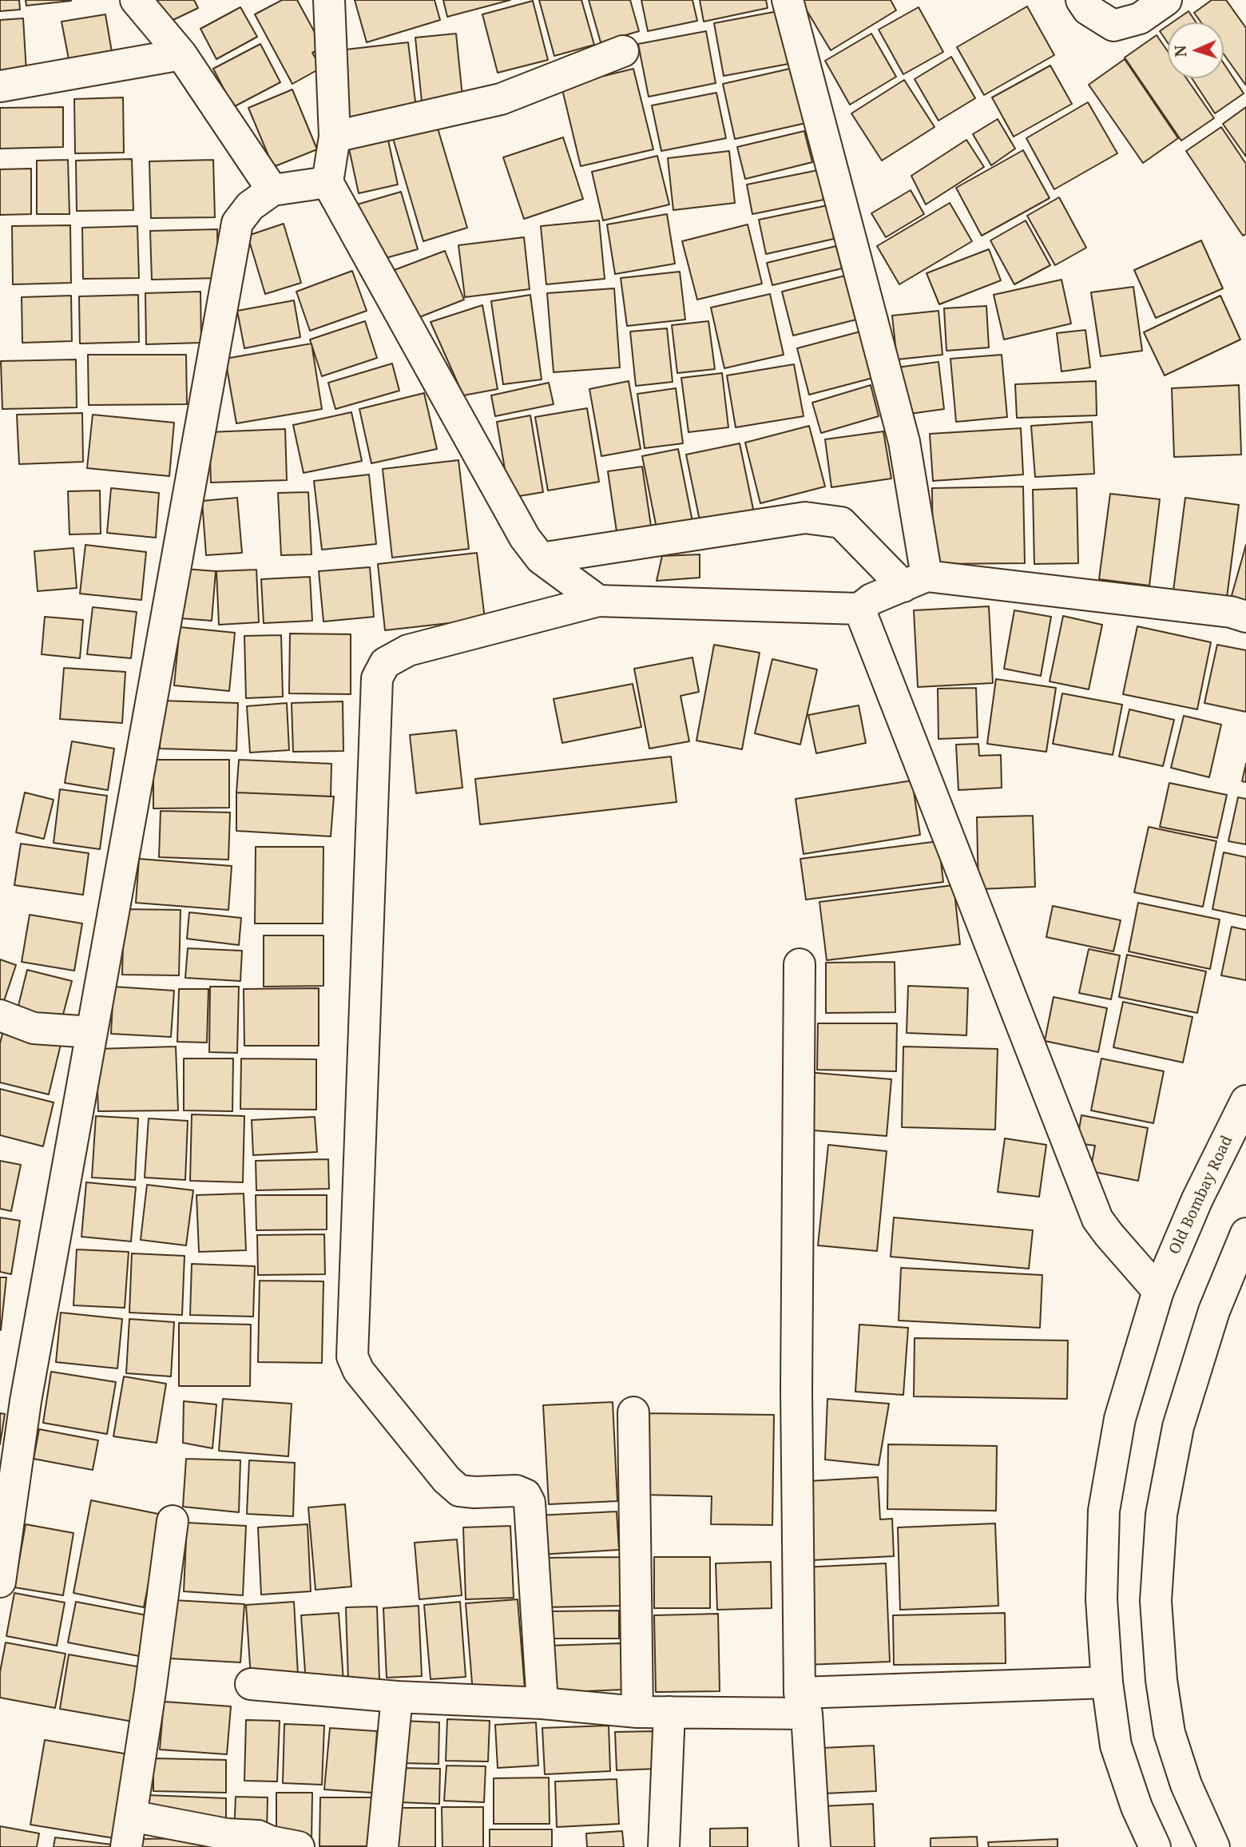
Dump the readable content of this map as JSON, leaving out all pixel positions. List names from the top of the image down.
{
  "streets": {
    "street": ["Old Bombay Road"]
  },
  "north": "left"
}
